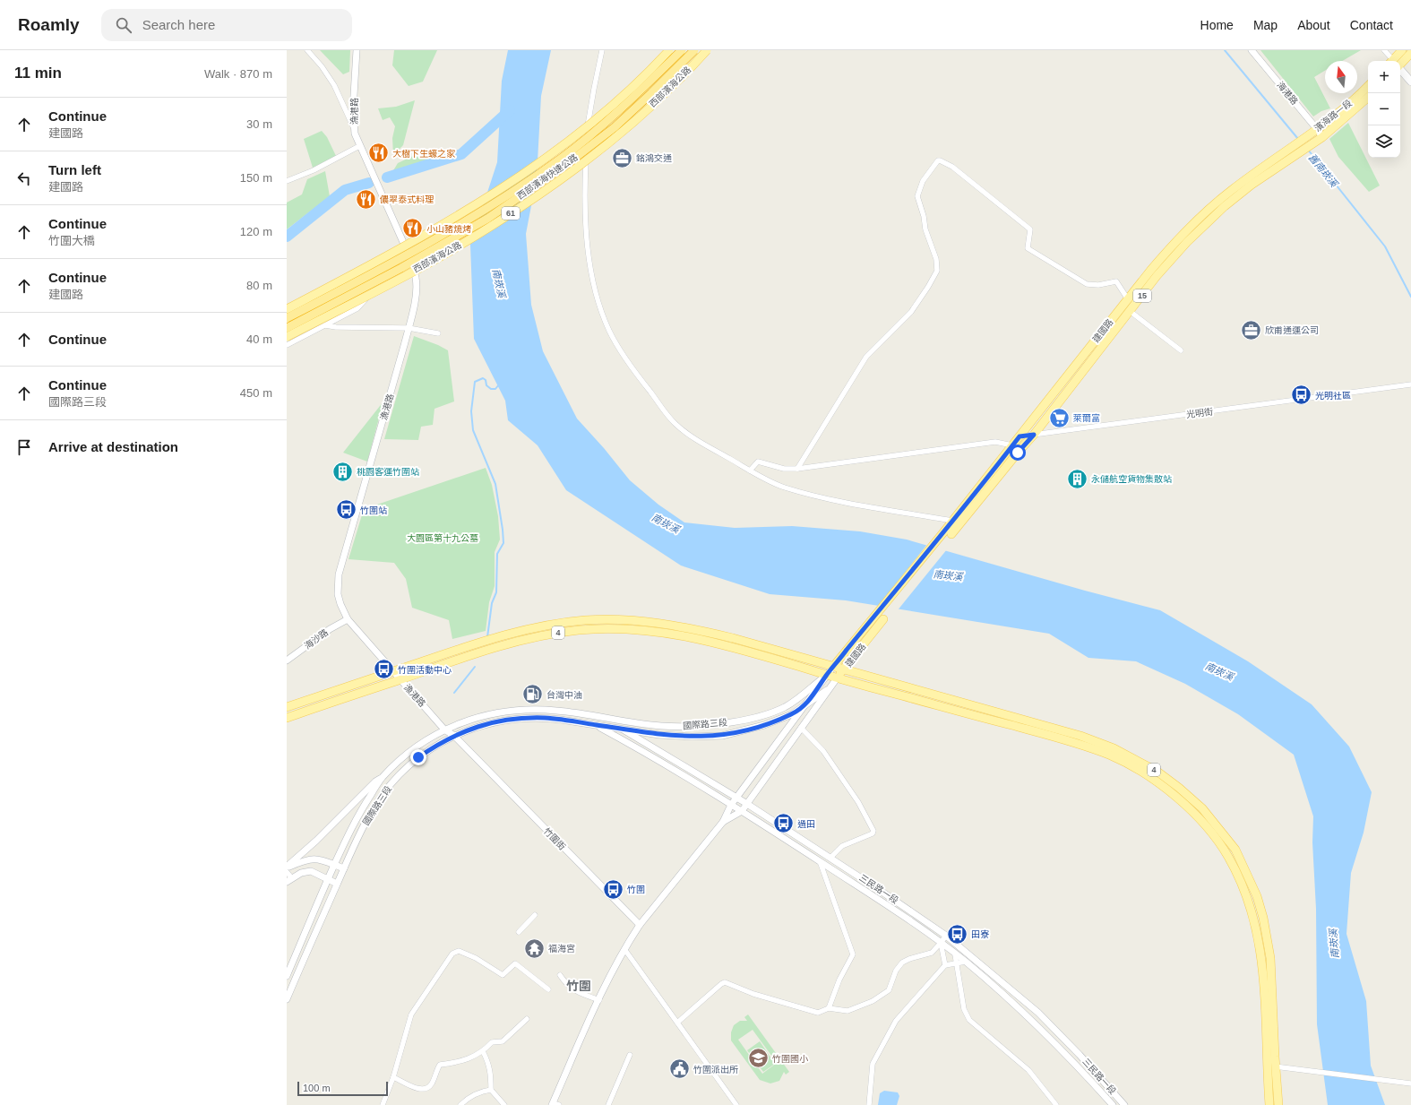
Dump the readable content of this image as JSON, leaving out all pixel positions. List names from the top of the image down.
{
  "streets": {
    "highway": ["西部濱海快速公路", "61"],
    "main road": [
      "西部濱海公路",
      "濱海路一段",
      "15",
      "建國路",
      "4"
    ],
    "street": [
      "海港路",
      "漁港路",
      "光明街",
      "海沙路",
      "國際路三段",
      "竹圍街",
      "三民路一段"
    ]
  },
  "crossings": [
    ["海港路", "濱海路一段"],
    ["海港路", "建國路"],
    ["漁港路", "4"],
    ["漁港路", "海沙路"],
    ["漁港路", "國際路三段"],
    ["漁港路", "竹圍街"],
    ["濱海路一段", "建國路"],
    ["建國路", "光明街"],
    ["建國路", "4"],
    ["建國路", "國際路三段"],
    ["4", "國際路三段"],
    ["國際路三段", "竹圍街"],
    ["國際路三段", "三民路一段"]
  ],
  "districts": ["竹圍"],
  "water": ["舊南崁溪", "南崁溪"],
  "parks": ["大園區第十九公墓"],
  "places": {
    "restaurant": ["大樹下生蠔之家", "儂翠泰式料理", "小山豬燒烤"],
    "office": ["銘鴻交通", "欣甫通運公司"],
    "bus stop": [
      "光明社區",
      "竹圍站",
      "竹圍活動中心",
      "過田",
      "竹圍",
      "田寮"
    ],
    "supermarket": ["萊爾富"],
    "building": ["桃園客運竹圍站", "永儲航空貨物集散站"],
    "fuel station": ["台灣中油"],
    "temple": ["福海宮"],
    "school or university": ["竹圍國小"],
    "public building": ["竹圍派出所"]
  },
  "scale_bar": "100 m",
  "north": "top",
  "page": {
    "header": "Roamly",
    "search": "Search here",
    "nav": [
      "Home",
      "Map",
      "About",
      "Contact"
    ],
    "heading": ["11 min", "Walk · 870 m"],
    "map_buttons": ["+", "−"],
    "list": [
      ["Continue", "建國路", "30 m"],
      ["Turn left", "建國路", "150 m"],
      ["Continue", "竹圍大橋", "120 m"],
      ["Continue", "建國路", "80 m"],
      ["Continue", "40 m"],
      ["Continue", "國際路三段", "450 m"],
      "Arrive at destination"
    ],
    "scale": "100 m"
  }
}
